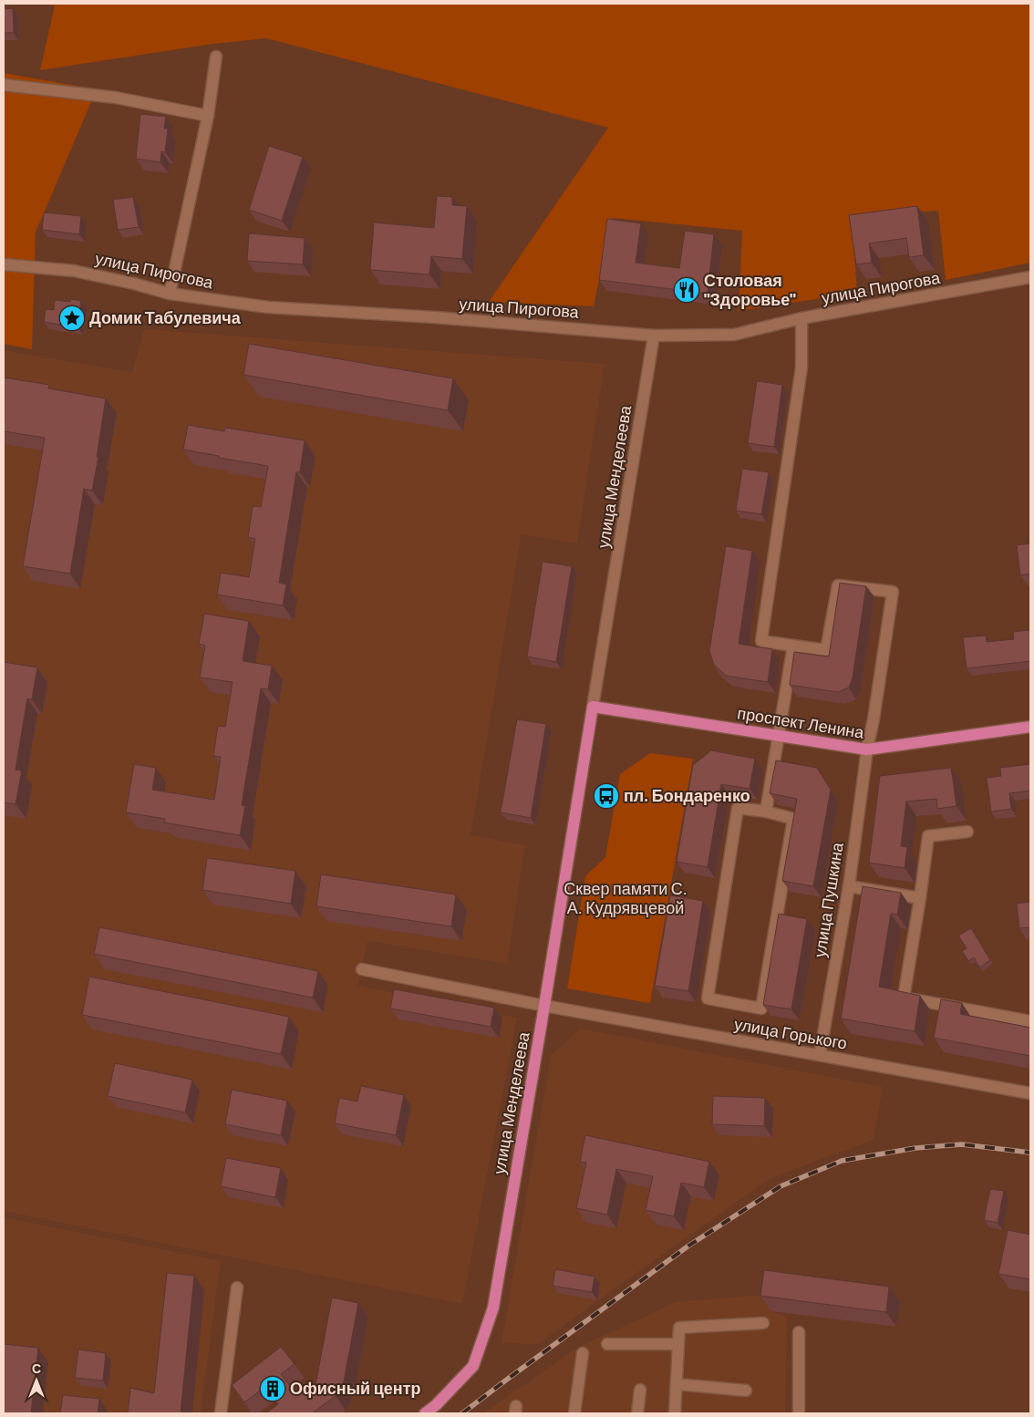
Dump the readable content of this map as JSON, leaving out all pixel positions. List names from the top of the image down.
{
  "streets": {
    "main road": ["улица Менделеева", "проспект Ленина"],
    "street": ["улица Пирогова", "улица Пушкина", "улица Горького"]
  },
  "crossings": [
    ["улица Пирогова", "улица Менделеева"],
    ["улица Менделеева", "проспект Ленина"],
    ["улица Менделеева", "улица Горького"],
    ["проспект Ленина", "улица Пушкина"],
    ["улица Пушкина", "улица Горького"]
  ],
  "parks": ["Сквер памяти С. А. Кудрявцевой"],
  "places": {
    "restaurant": ["Столовая \"Здоровье\""],
    "place": ["Домик Табулевича"],
    "bus stop": ["пл. Бондаренко"],
    "building": ["Офисный центр"]
  },
  "north": "top"
}
